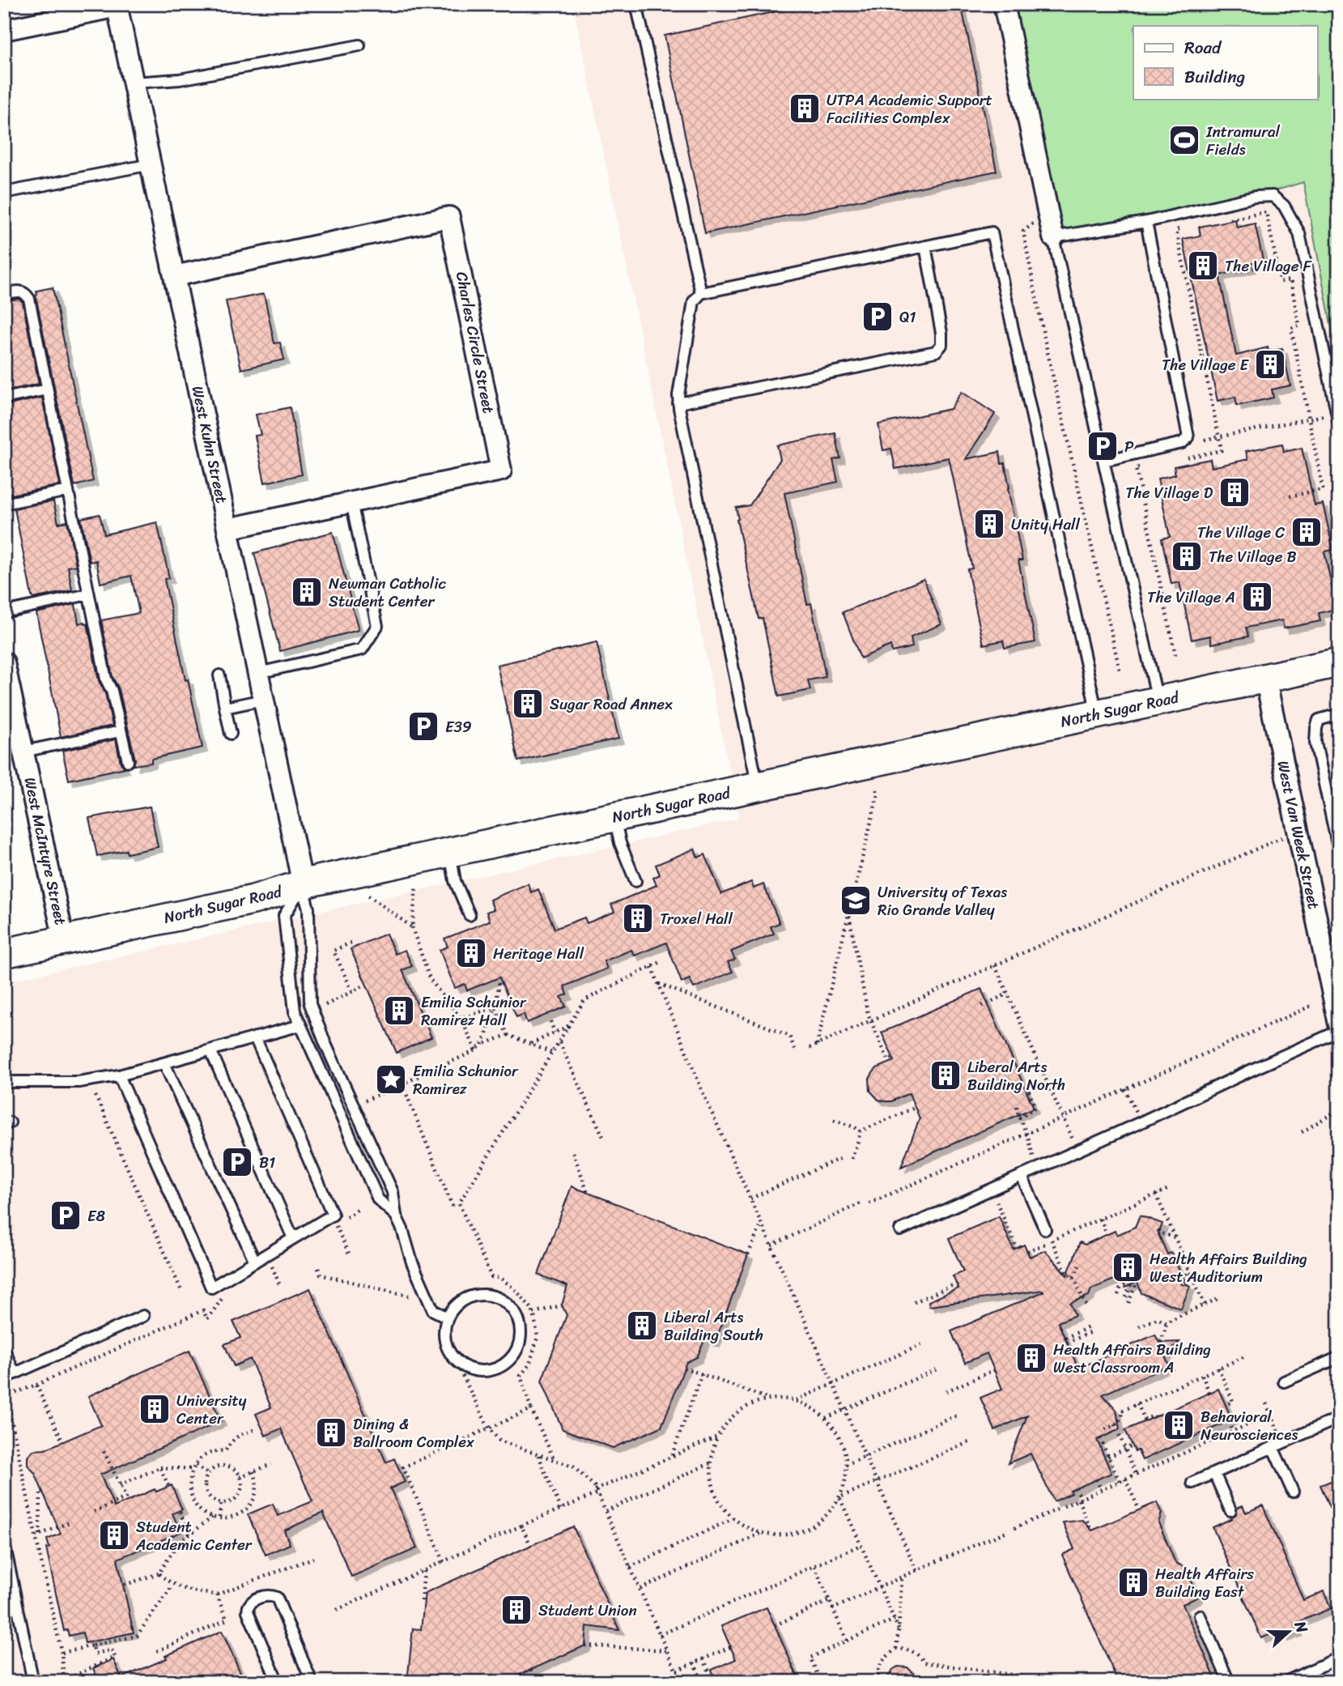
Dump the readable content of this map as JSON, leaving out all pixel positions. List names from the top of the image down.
{
  "streets": {
    "street": [
      "Charles Circle Street",
      "West Kuhn Street",
      "North Sugar Road",
      "West Van Week Street",
      "West McIntyre Street"
    ]
  },
  "crossings": [
    ["Charles Circle Street", "West Kuhn Street"],
    ["West Kuhn Street", "North Sugar Road"],
    ["North Sugar Road", "West Van Week Street"],
    ["North Sugar Road", "West McIntyre Street"]
  ],
  "places": {
    "building": [
      "UTPA Academic Support Facilities Complex",
      "The Village F",
      "The Village E",
      "The Village D",
      "Unity Hall",
      "The Village C",
      "The Village B",
      "Newman Catholic Student Center",
      "The Village A",
      "Sugar Road Annex",
      "Troxel Hall",
      "Heritage Hall",
      "Emilia Schunior Ramirez Hall",
      "Liberal Arts Building North",
      "Health Affairs Building West Auditorium",
      "Liberal Arts Building South",
      "Health Affairs Building West Classroom A",
      "University Center",
      "Behavioral Neurosciences",
      "Dining & Ballroom Complex",
      "Student Academic Center",
      "Health Affairs Building East",
      "Student Union"
    ],
    "sports": ["Intramural Fields"],
    "parking": [
      "Q1",
      "P",
      "E39",
      "B1",
      "E8"
    ],
    "school or university": ["University of Texas Rio Grande Valley"],
    "place": ["Emilia Schunior Ramirez"]
  },
  "legend": ["Road", "Building"],
  "north": "right"
}
